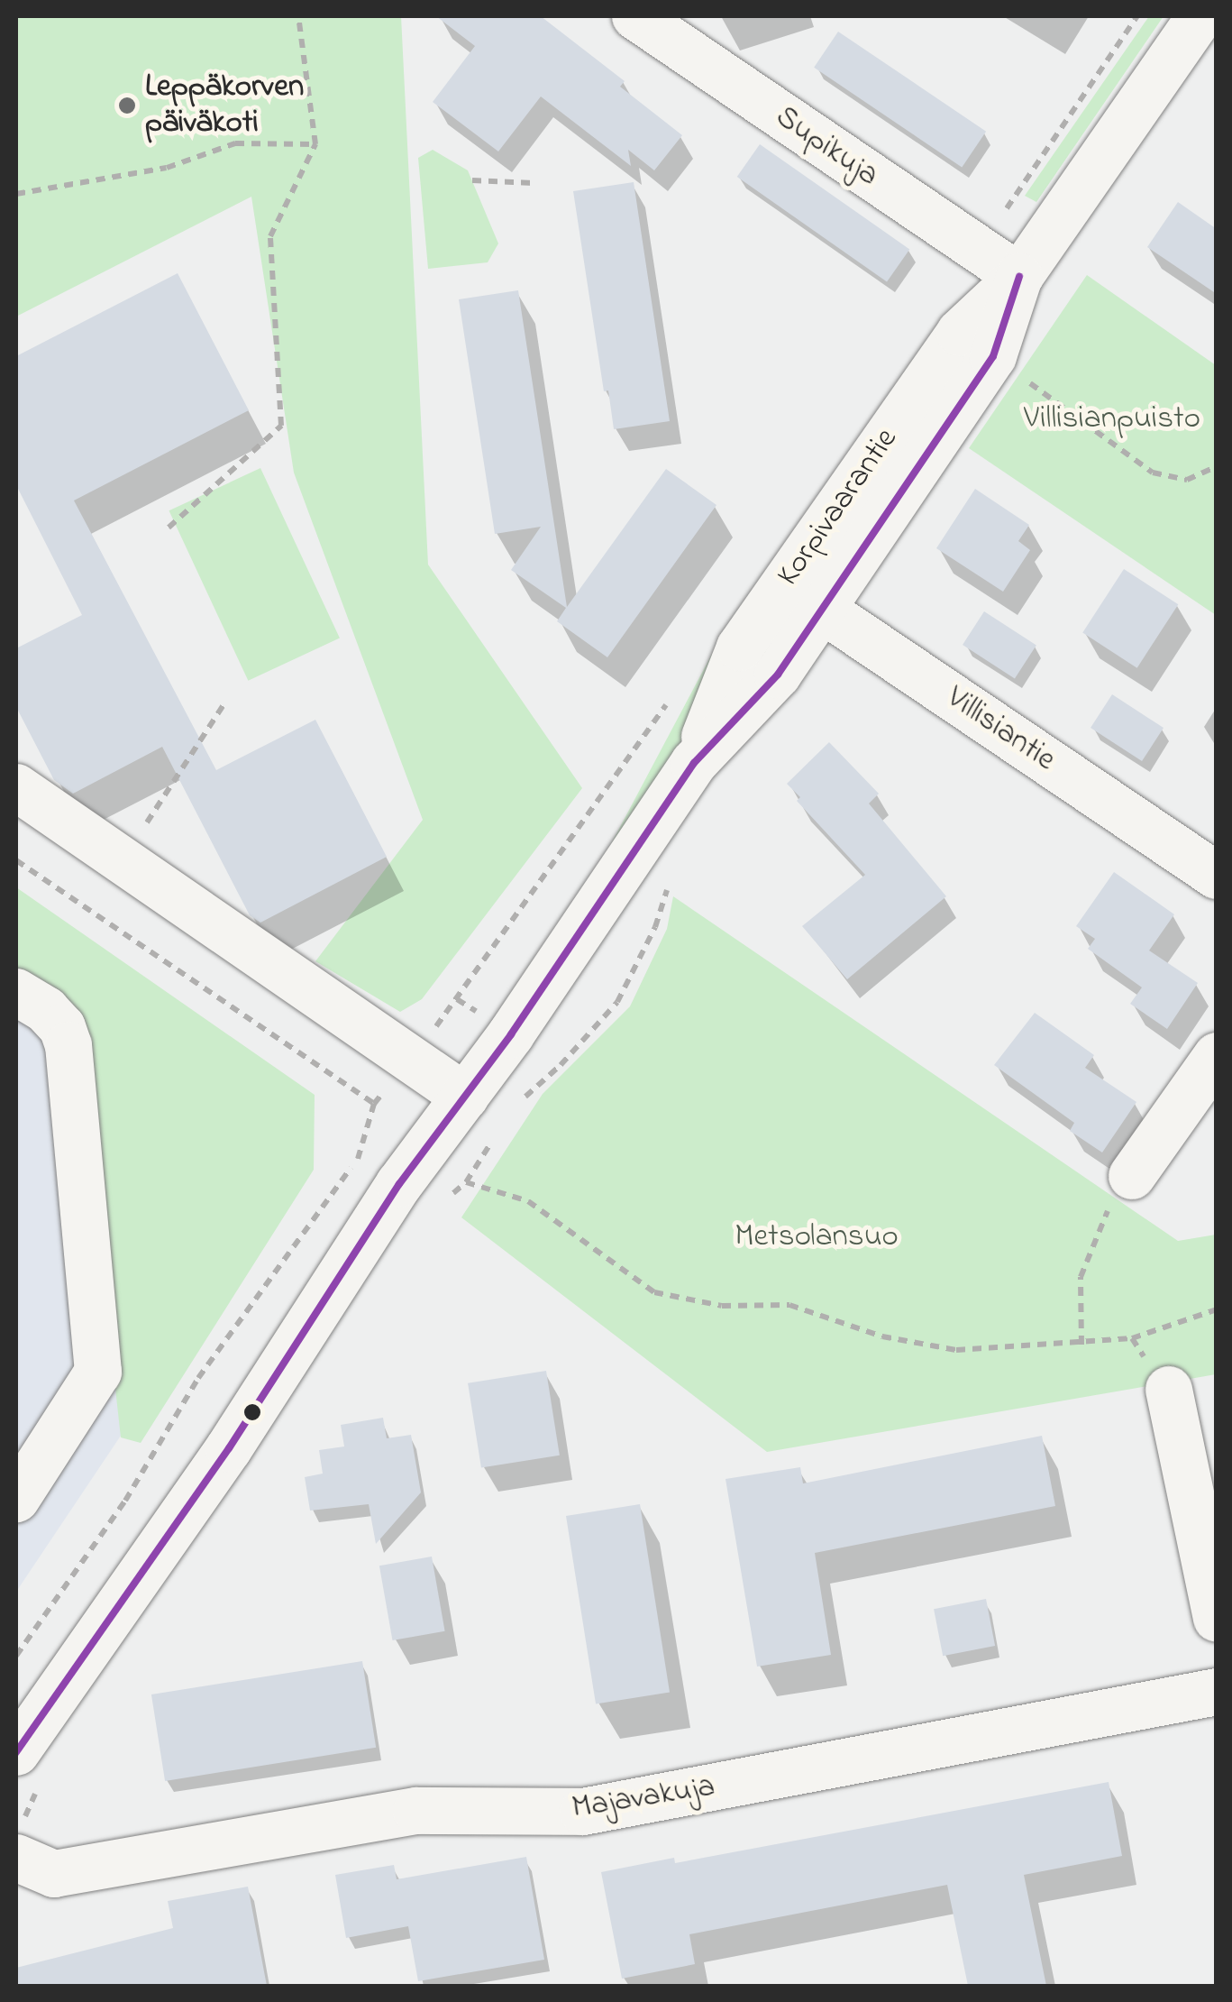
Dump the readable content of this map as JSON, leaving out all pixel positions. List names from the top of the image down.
{
  "streets": {
    "street": [
      "Supikuja",
      "Korpivaarantie",
      "Villisiantie",
      "Majavakuja"
    ]
  },
  "crossings": [
    ["Supikuja", "Korpivaarantie"],
    ["Korpivaarantie", "Villisiantie"]
  ],
  "parks": ["Villisianpuisto", "Metsolansuo"],
  "places": ["Leppäkorven päiväkoti"]
}
